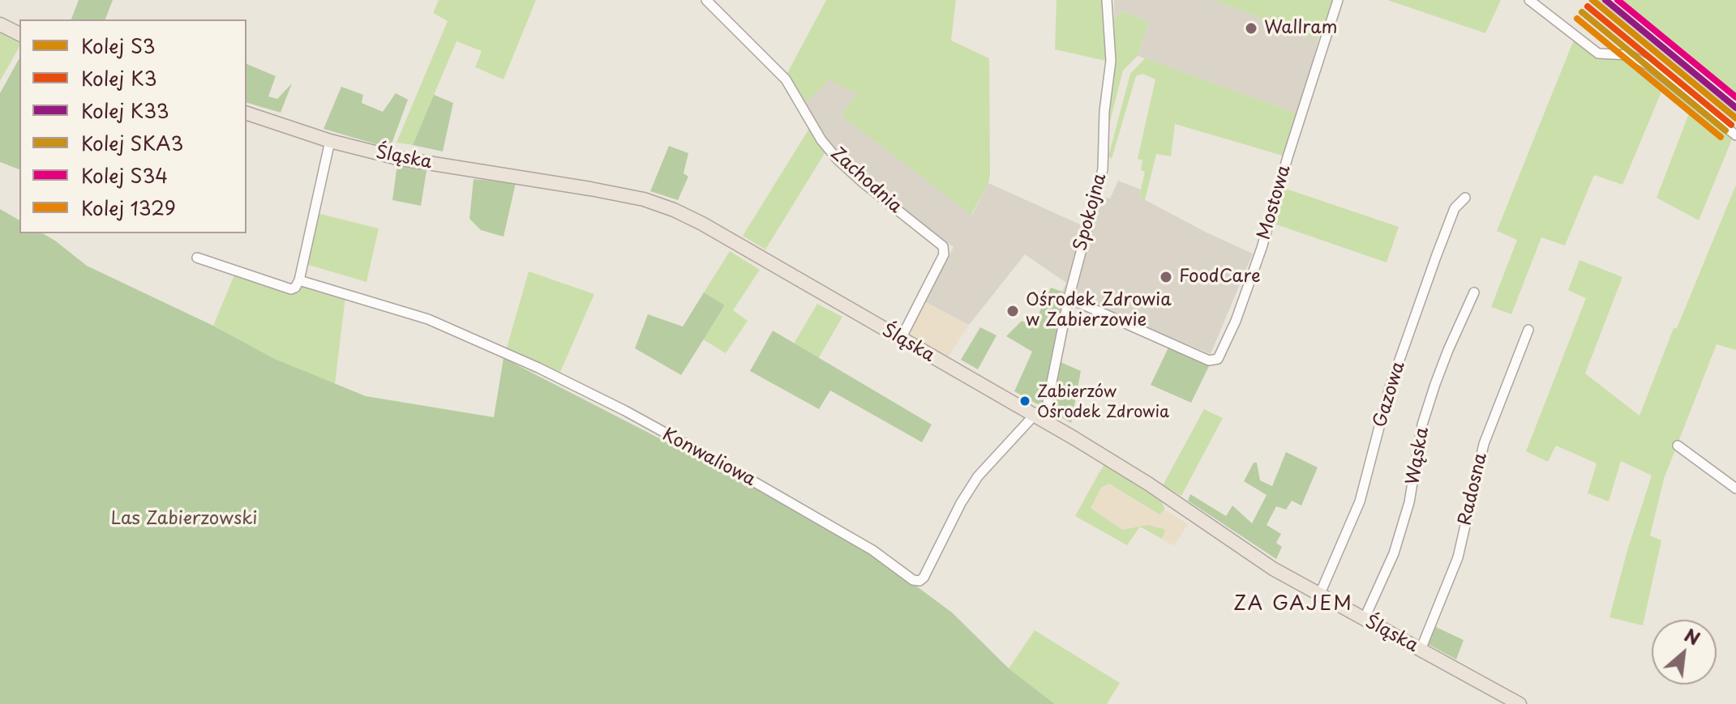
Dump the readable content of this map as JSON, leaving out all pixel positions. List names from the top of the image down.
{
  "streets": {
    "main road": ["Śląska"],
    "street": [
      "Zachodnia",
      "Mostowa",
      "Spokojna",
      "Gazowa",
      "Wąska",
      "Konwaliowa",
      "Radosna"
    ]
  },
  "crossings": [
    ["Śląska", "Zachodnia"],
    ["Śląska", "Spokojna"],
    ["Śląska", "Gazowa"],
    ["Śląska", "Wąska"],
    ["Śląska", "Konwaliowa"],
    ["Śląska", "Radosna"],
    ["Mostowa", "Spokojna"],
    ["Spokojna", "Konwaliowa"]
  ],
  "districts": ["ZA GAJEM"],
  "parks": ["Las Zabierzowski"],
  "places": [
    "Wallram",
    "FoodCare",
    "Ośrodek Zdrowia w Zabierzowie",
    "Zabierzów Ośrodek Zdrowia"
  ],
  "lines": [
    "rail line S3",
    "rail line K33",
    "rail line S34",
    "rail line K3",
    "rail line SKA3",
    "rail line 1329"
  ],
  "legend": [
    "Kolej S3",
    "Kolej K3",
    "Kolej K33",
    "Kolej SKA3",
    "Kolej S34",
    "Kolej 1329"
  ],
  "north": "top right"
}
